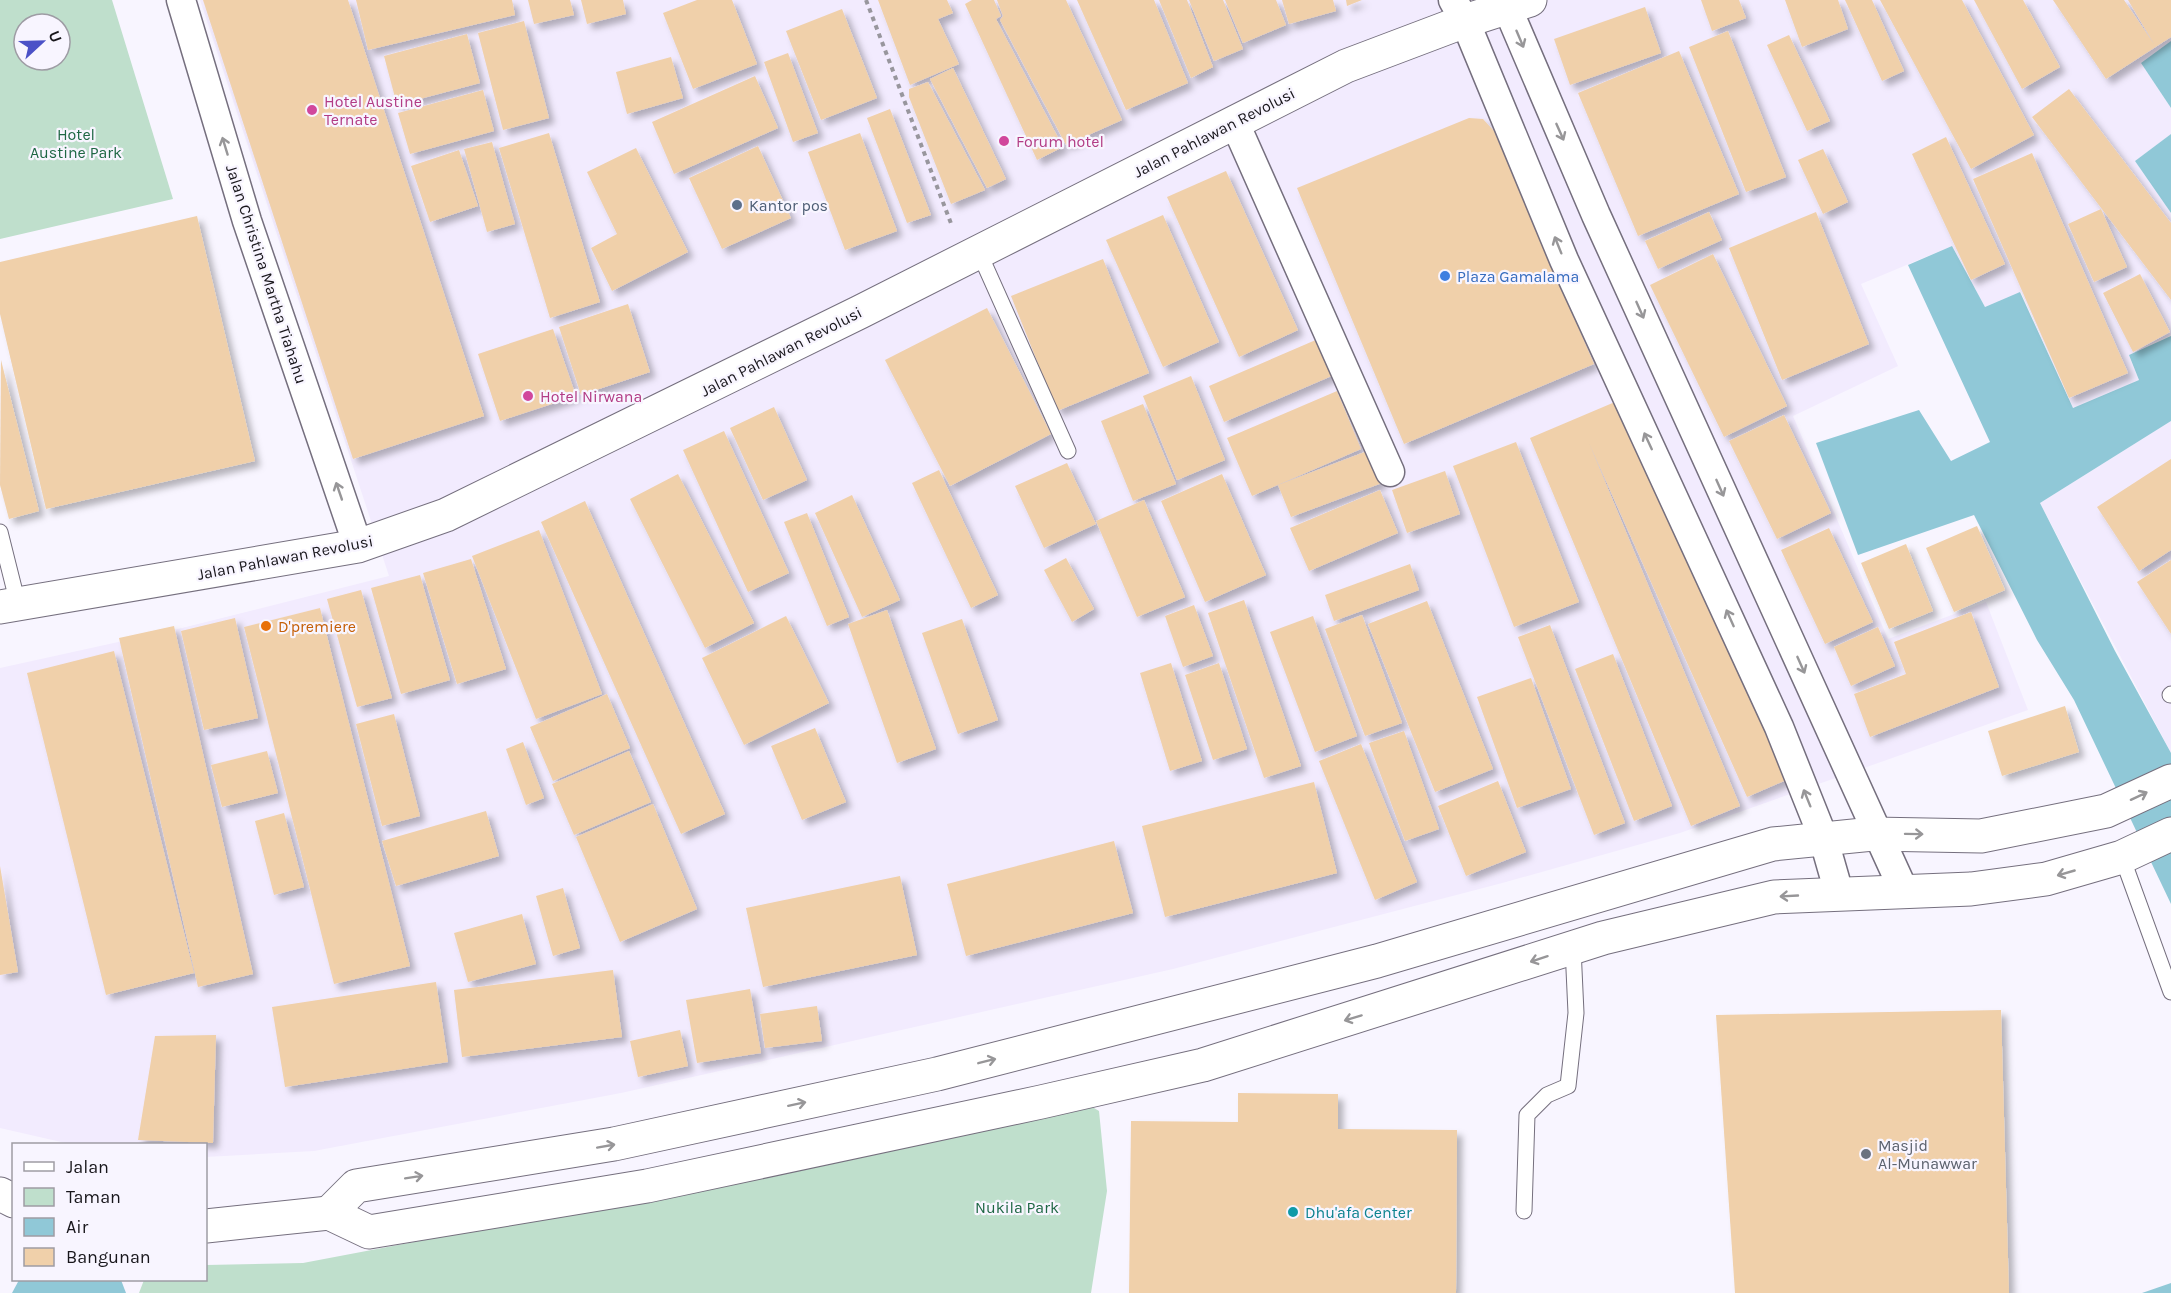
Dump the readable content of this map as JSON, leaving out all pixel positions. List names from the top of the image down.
{
  "streets": {
    "street": ["Jalan Pahlawan Revolusi", "Jalan Christina Martha Tiahahu"]
  },
  "crossings": [
    ["Jalan Pahlawan Revolusi", "Jalan Christina Martha Tiahahu"]
  ],
  "one_way": ["Jalan Christina Martha Tiahahu"],
  "parks": ["Hotel Austine Park", "Nukila Park"],
  "places": [
    "Hotel Austine Ternate",
    "Forum hotel",
    "Kantor pos",
    "Plaza Gamalama",
    "Hotel Nirwana",
    "D'premiere",
    "Masjid Al-Munawwar",
    "Dhu'afa Center"
  ],
  "legend": [
    "Jalan",
    "Taman",
    "Air",
    "Bangunan"
  ],
  "north": "right"
}
